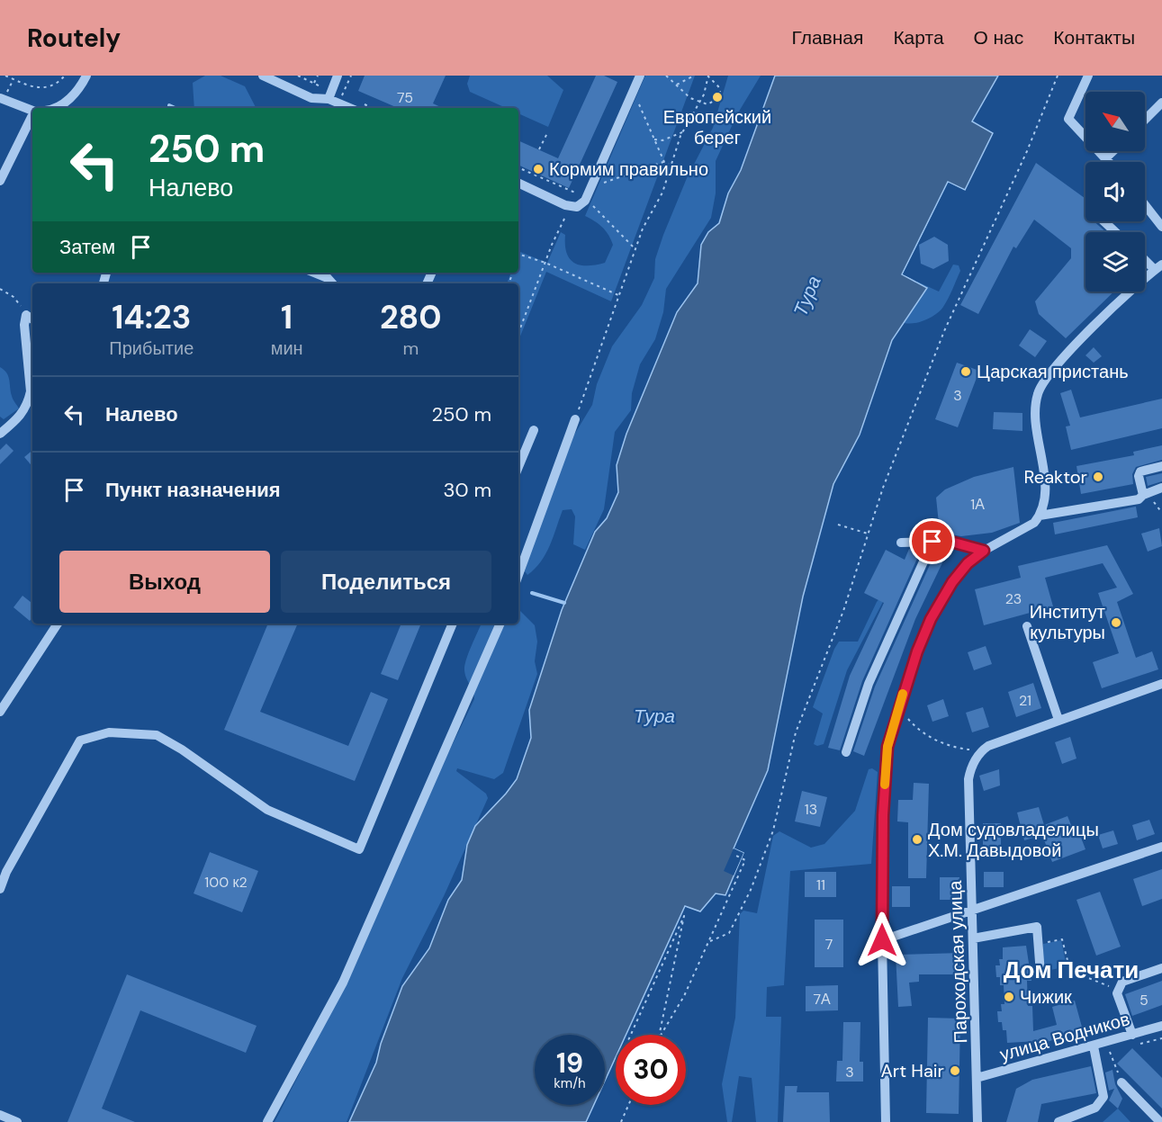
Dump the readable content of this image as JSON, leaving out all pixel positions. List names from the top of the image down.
{
  "streets": {
    "street": ["Пароходская улица", "улица Водников"]
  },
  "crossings": [
    ["Пароходская улица", "улица Водников"]
  ],
  "districts": ["Дом Печати"],
  "water": ["Тура"],
  "places": [
    "Европейский берег",
    "Кормим правильно",
    "Царская пристань",
    "Reaktor",
    "Институт культуры",
    "Дом судовладелицы Х.М. Давыдовой",
    "Чижик",
    "Art Hair"
  ],
  "house_numbers": [
    "75",
    "3",
    "1А",
    "23",
    "21",
    "13",
    "100 к2",
    "11",
    "7",
    "7А",
    "5",
    "3"
  ],
  "north": "top left",
  "page": {
    "header": "Routely",
    "nav": [
      "Главная",
      "Карта",
      "О нас",
      "Контакты"
    ],
    "turn": ["250 m", "Налево"],
    "then": "Затем",
    "eta": [
      "14:23",
      "Прибытие",
      "1",
      "мин",
      "280",
      "m"
    ],
    "list": [
      {
        "name": "Налево",
        "value": "250 m"
      },
      {
        "name": "Пункт назначения",
        "value": "30 m"
      }
    ],
    "buttons": ["Выход", "Поделиться"],
    "speed": "19 km/h",
    "limit": "30"
  }
}
